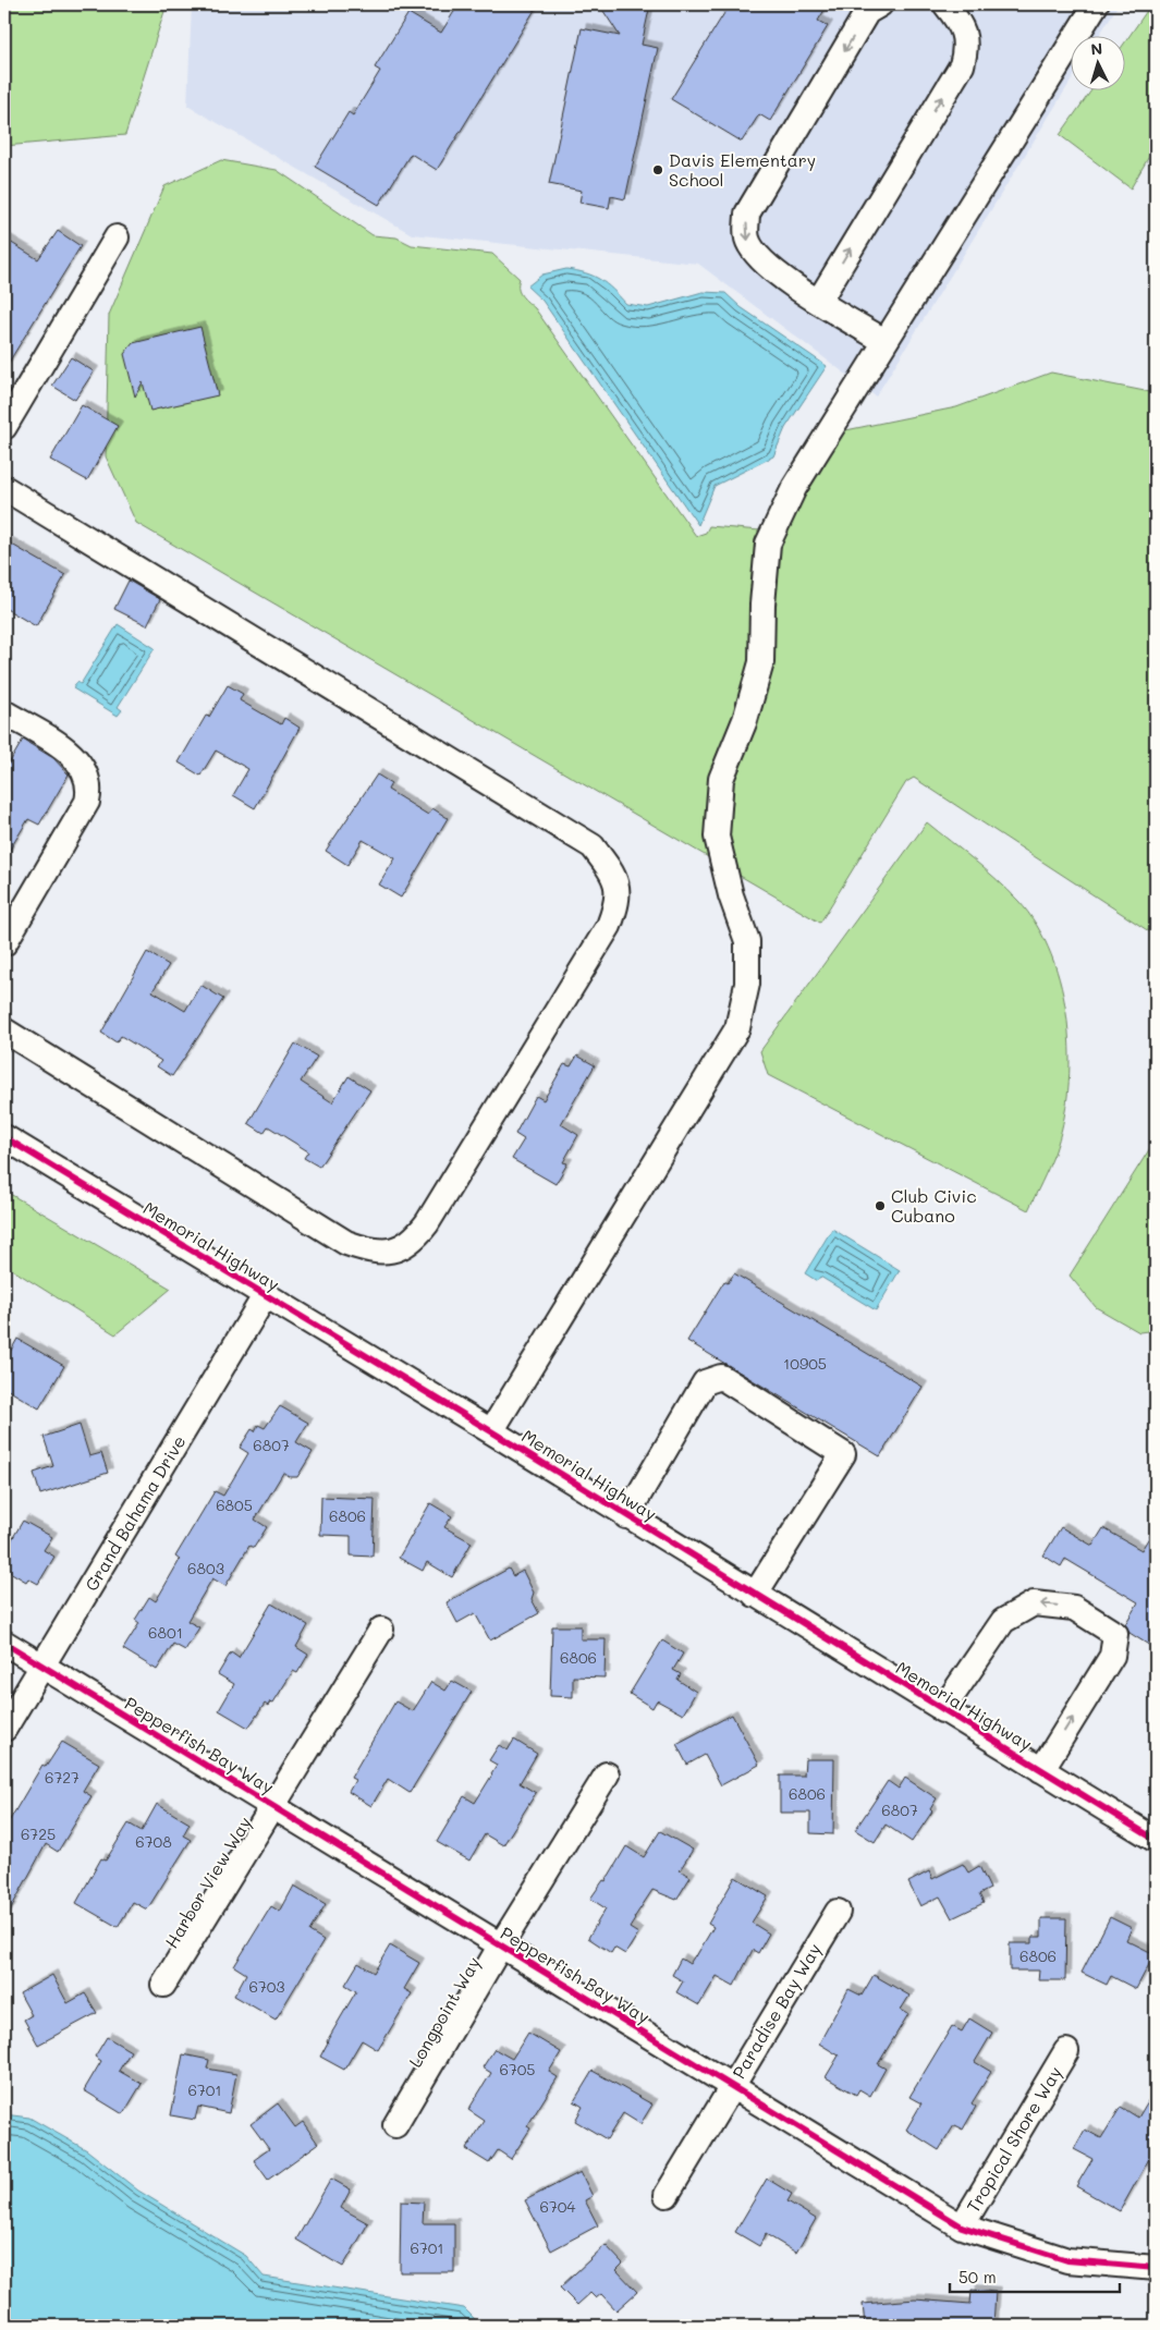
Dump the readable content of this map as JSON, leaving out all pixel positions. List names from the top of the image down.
{
  "streets": {
    "street": [
      "Memorial Highway",
      "Grand Bahama Drive",
      "Pepperfish Bay Way",
      "Harbor View Way",
      "Paradise Bay Way",
      "Longpoint Way",
      "Tropical Shore Way"
    ]
  },
  "crossings": [
    ["Memorial Highway", "Grand Bahama Drive"],
    ["Grand Bahama Drive", "Pepperfish Bay Way"],
    ["Pepperfish Bay Way", "Harbor View Way"],
    ["Pepperfish Bay Way", "Paradise Bay Way"],
    ["Pepperfish Bay Way", "Longpoint Way"],
    ["Pepperfish Bay Way", "Tropical Shore Way"]
  ],
  "places": ["Davis Elementary School", "Club Civic Cubano"],
  "house_numbers": [
    "10905",
    "6807",
    "6805",
    "6806",
    "6803",
    "6801",
    "6806",
    "6727",
    "6806",
    "6807",
    "6725",
    "6708",
    "6806",
    "6703",
    "6705",
    "6701",
    "6704",
    "6701"
  ],
  "scale_bar": "50 m",
  "north": "top"
}
